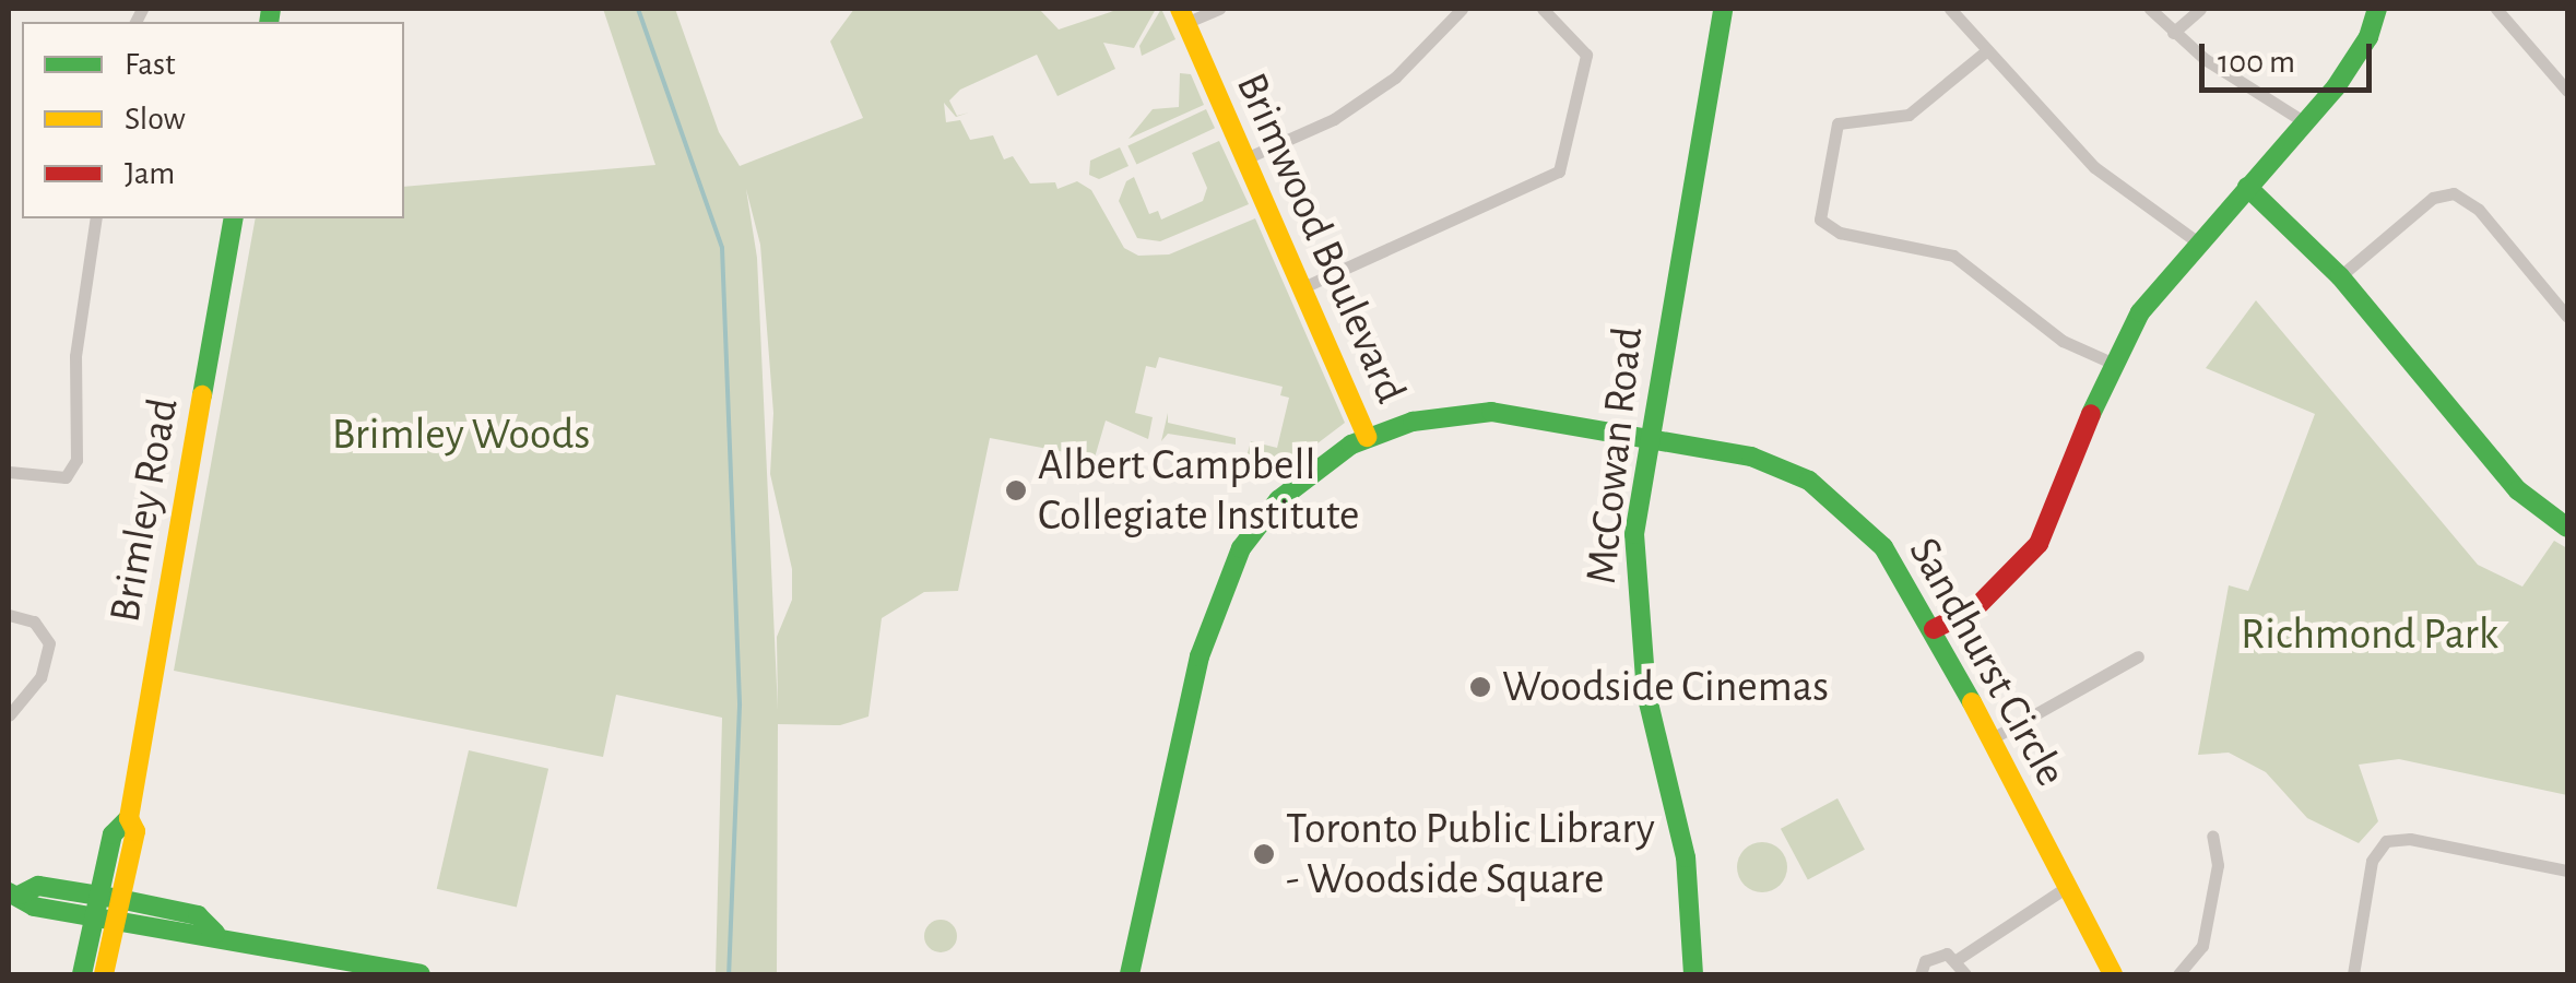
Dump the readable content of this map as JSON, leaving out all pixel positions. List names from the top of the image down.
{
  "streets": {
    "street": [
      "Brimwood Boulevard",
      "McCowan Road",
      "Brimley Road",
      "Sandhurst Circle"
    ]
  },
  "crossings": [
    ["Brimwood Boulevard", "Sandhurst Circle"],
    ["McCowan Road", "Sandhurst Circle"]
  ],
  "parks": ["Brimley Woods", "Richmond Park"],
  "places": ["Albert Campbell Collegiate Institute", "Woodside Cinemas", "Toronto Public Library - Woodside Square"],
  "legend": ["Fast", "Slow", "Jam"],
  "scale_bar": "100 m"
}
